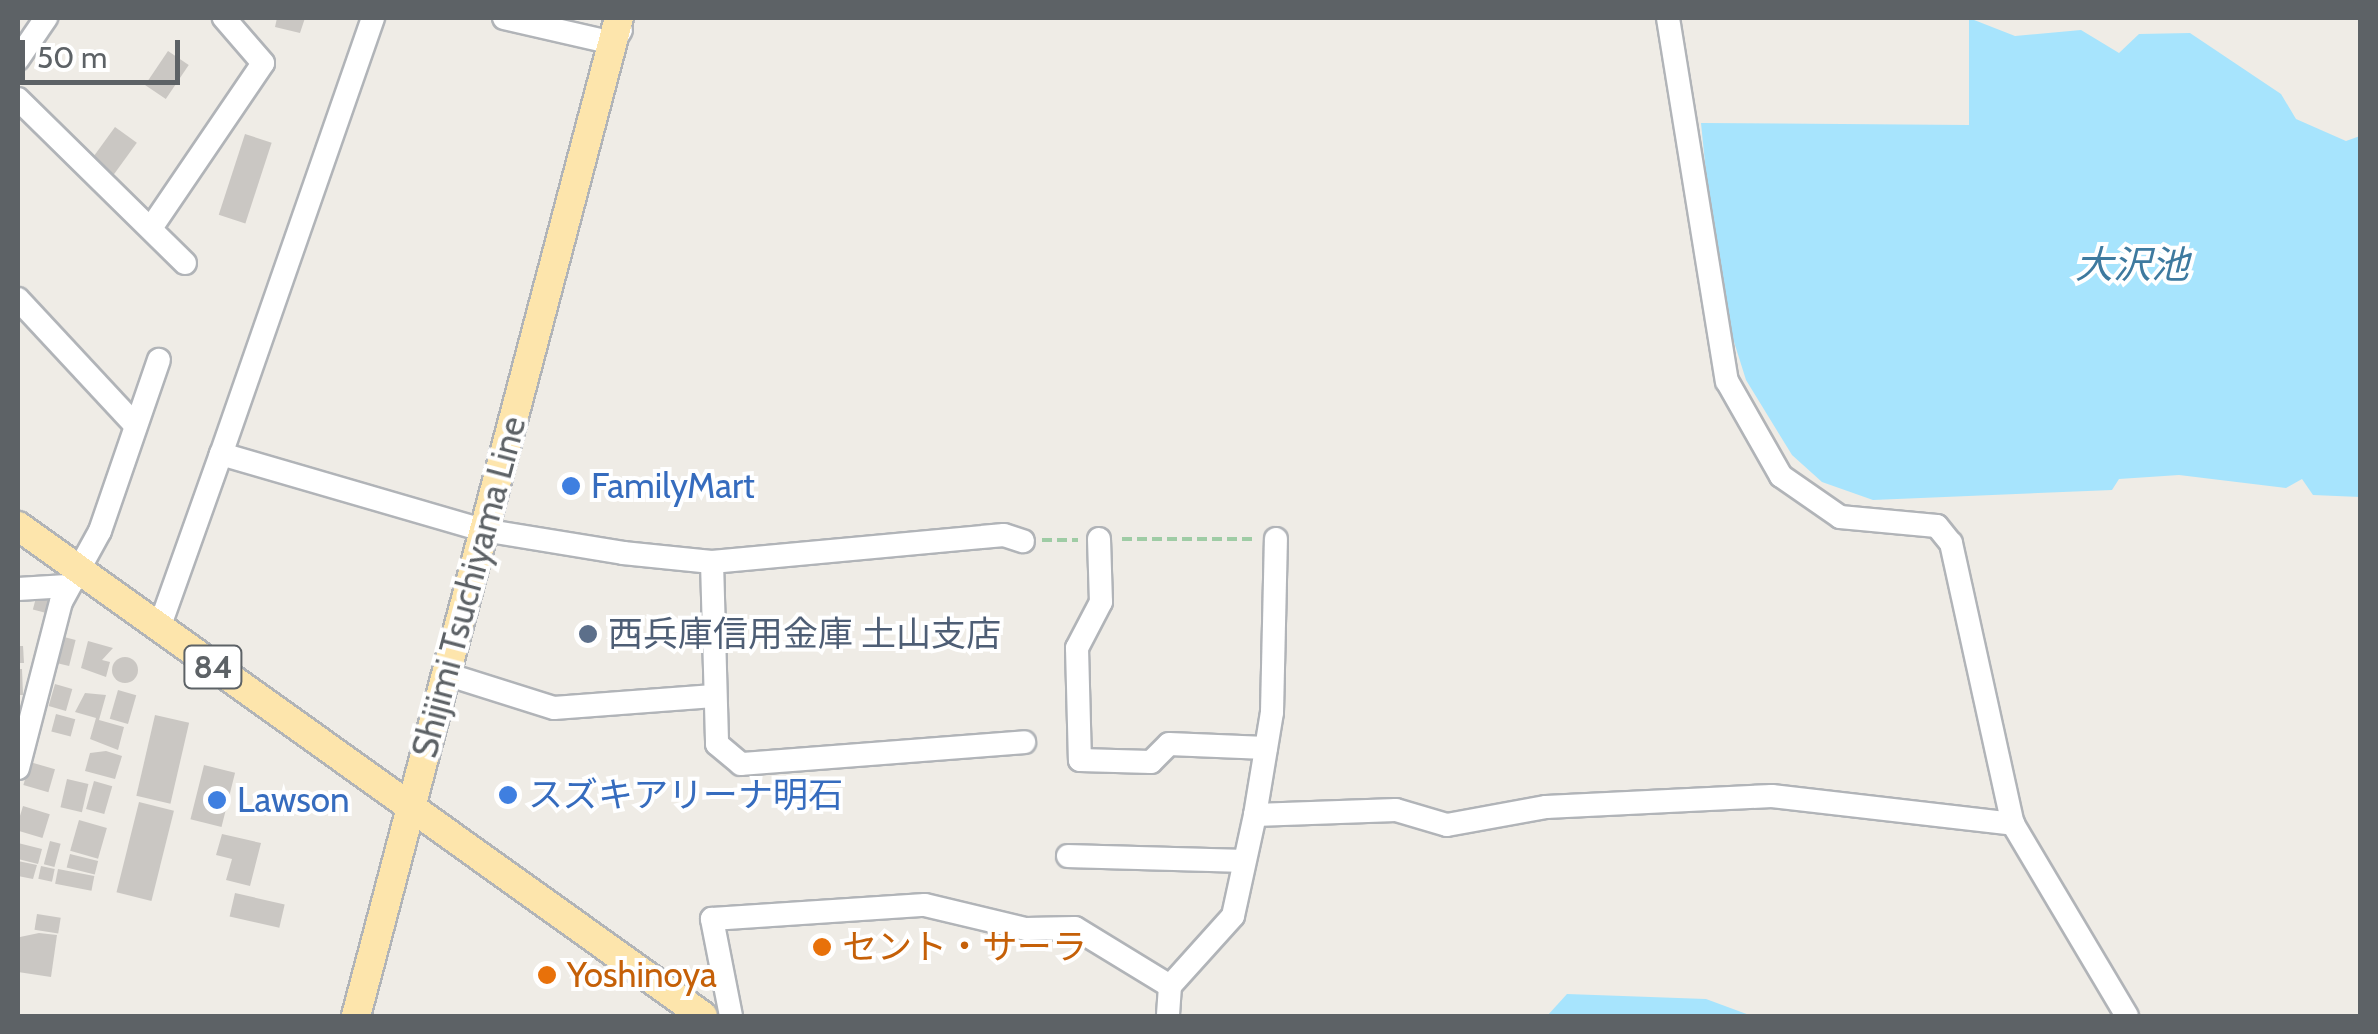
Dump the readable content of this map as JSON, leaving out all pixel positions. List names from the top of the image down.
{
  "streets": {
    "main road": ["Shijimi Tsuchiyama Line", "84"]
  },
  "crossings": [
    ["Shijimi Tsuchiyama Line", "84"]
  ],
  "water": ["大沢池"],
  "places": [
    "FamilyMart",
    "西兵庫信用金庫 土山支店",
    "スズキアリーナ明石",
    "Lawson",
    "セント・サーラ",
    "Yoshinoya"
  ],
  "scale_bar": "50 m"
}
